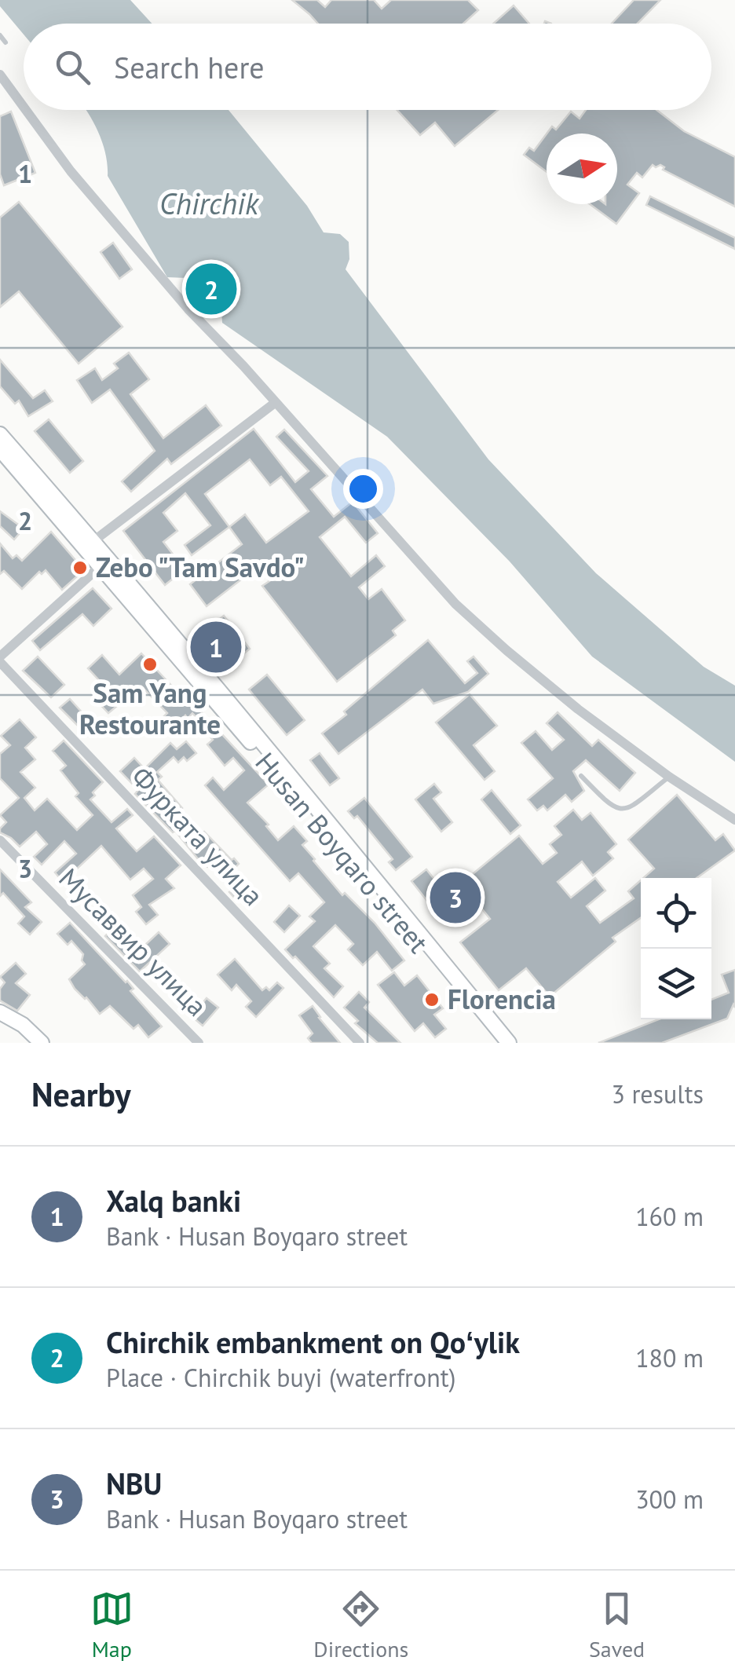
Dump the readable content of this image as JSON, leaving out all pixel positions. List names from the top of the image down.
{
  "streets": {
    "main road": ["Husan Boyqaro street"],
    "street": ["Фурката улица", "Мусаввир улица"]
  },
  "water": ["Chirchik"],
  "places": ["Zebo \"Tam Savdo\"", "Sam Yang Restourante", "Florencia"],
  "north": "right",
  "page": {
    "search": "Search here",
    "pins": ["2", "1", "3"],
    "heading": ["Nearby", "3 results"],
    "list": [
      {
        "mark": "1",
        "name": "Xalq banki",
        "note": "Bank · Husan Boyqaro street",
        "value": "160 m"
      },
      {
        "mark": "2",
        "name": "Chirchik embankment on Qoʻylik",
        "note": "Place · Chirchik buyi (waterfront)",
        "value": "180 m"
      },
      {
        "mark": "3",
        "name": "NBU",
        "note": "Bank · Husan Boyqaro street",
        "value": "300 m"
      }
    ],
    "nav": ["Map", "Directions", "Saved"]
  },
  "grid": {
    "rows": ["1", "2", "3"]
  }
}
